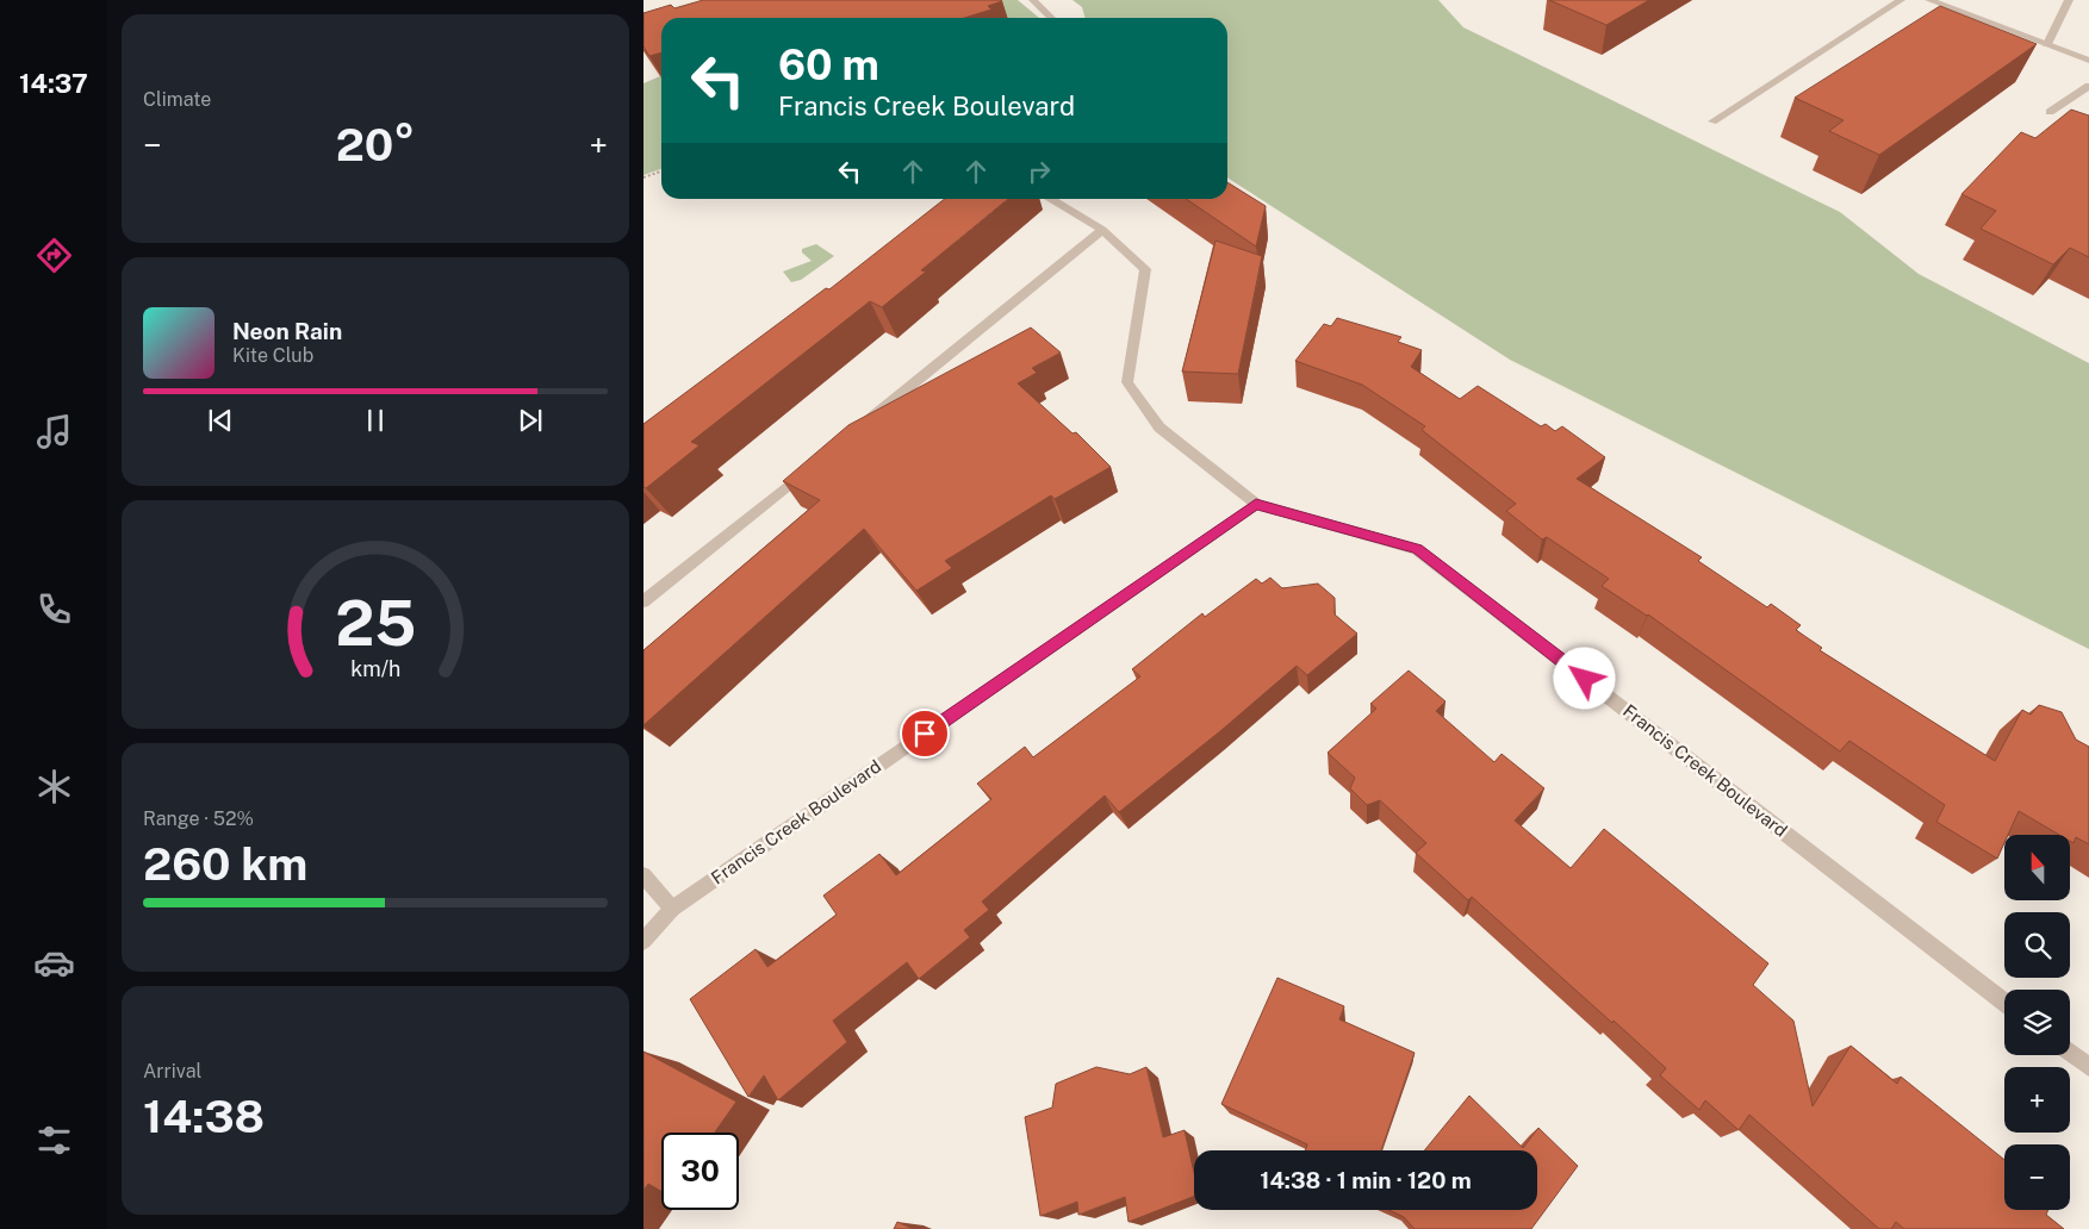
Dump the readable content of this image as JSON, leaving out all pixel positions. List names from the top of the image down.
{
  "streets": {
    "street": ["Francis Creek Boulevard"]
  },
  "north": "top",
  "page": {
    "tabs": "14:37",
    "tile": [
      "Climate",
      ["Range · 52%", "260 km"],
      ["Arrival", "14:38"]
    ],
    "turn": ["60 m", "Francis Creek Boulevard"],
    "heat": ["−", "20°", "+"],
    "song": ["Neon Rain", "Kite Club"],
    "map_buttons": ["+", "−"],
    "limit": "30",
    "trip": "14:38 · 1 min · 120 m",
    "gauge": ["25", "km/h"]
  }
}
